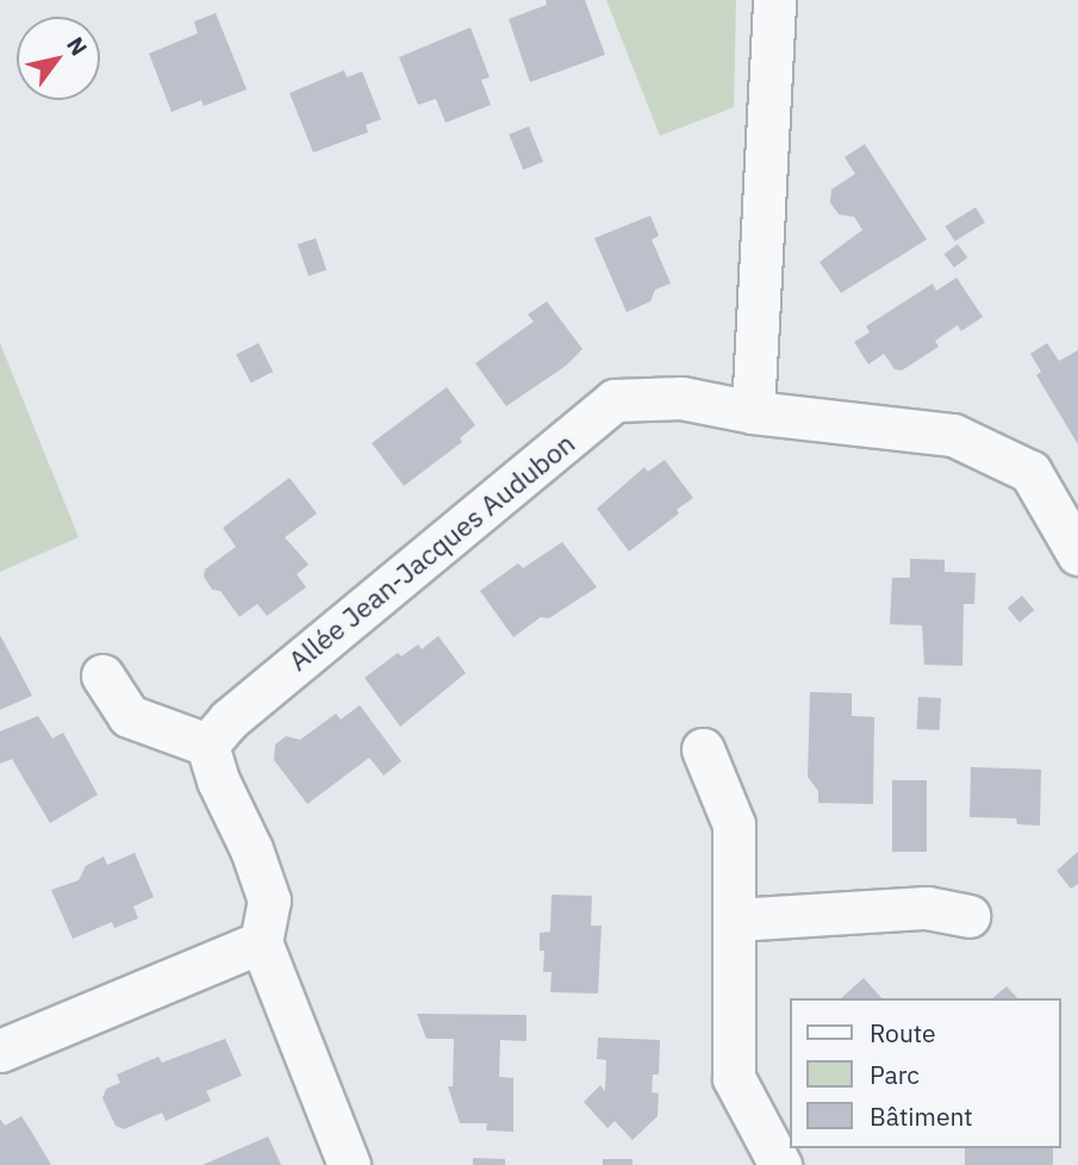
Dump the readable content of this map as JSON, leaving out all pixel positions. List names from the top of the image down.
{
  "streets": {
    "street": ["Allée Jean-Jacques Audubon"]
  },
  "legend": ["Route", "Parc", "Bâtiment"],
  "north": "top right"
}
